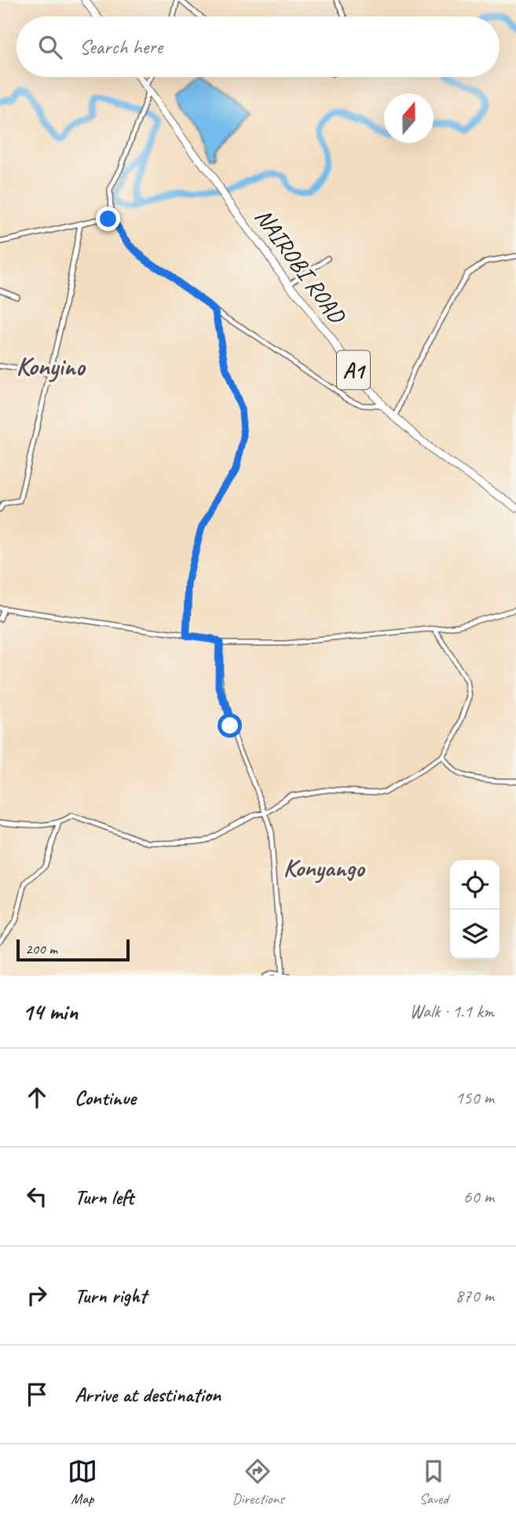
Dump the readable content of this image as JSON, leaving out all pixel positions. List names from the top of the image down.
{
  "streets": {
    "highway": ["NAIROBI ROAD", "A1"]
  },
  "crossings": [
    ["NAIROBI ROAD", "A1"]
  ],
  "districts": ["Konyino", "Konyango"],
  "scale_bar": "200 m",
  "north": "top",
  "page": {
    "search": "Search here",
    "scale": "200 m",
    "heading": ["14 min", "Walk · 1.1 km"],
    "list": [
      ["Continue", "150 m"],
      ["Turn left", "60 m"],
      ["Turn right", "870 m"],
      "Arrive at destination"
    ],
    "nav": ["Map", "Directions", "Saved"]
  }
}
